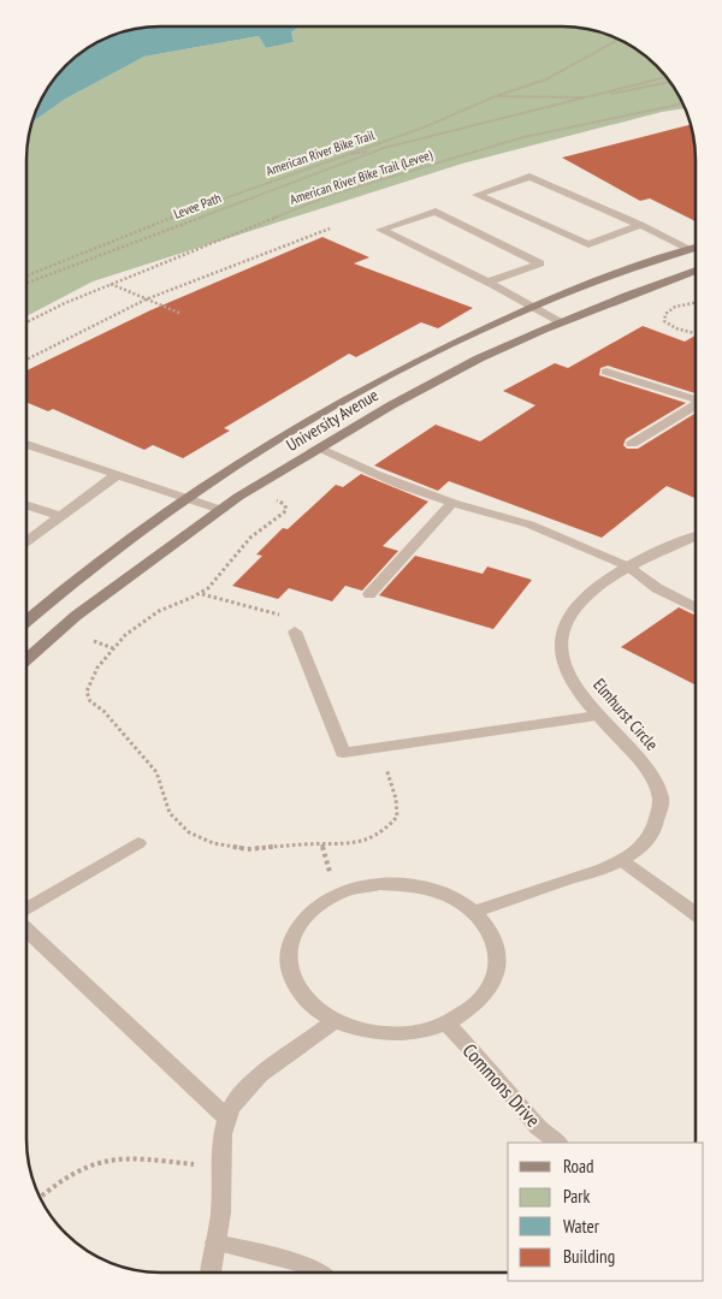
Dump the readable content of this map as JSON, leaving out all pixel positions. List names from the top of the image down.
{
  "streets": {
    "street": ["University Avenue", "Elmhurst Circle", "Commons Drive"],
    "path": ["American River Bike Trail", "American River Bike Trail (Levee)", "Levee Path"]
  },
  "crossings": [
    ["American River Bike Trail", "Levee Path"],
    ["Elmhurst Circle", "Commons Drive"]
  ],
  "legend": [
    "Road",
    "Park",
    "Water",
    "Building"
  ]
}
